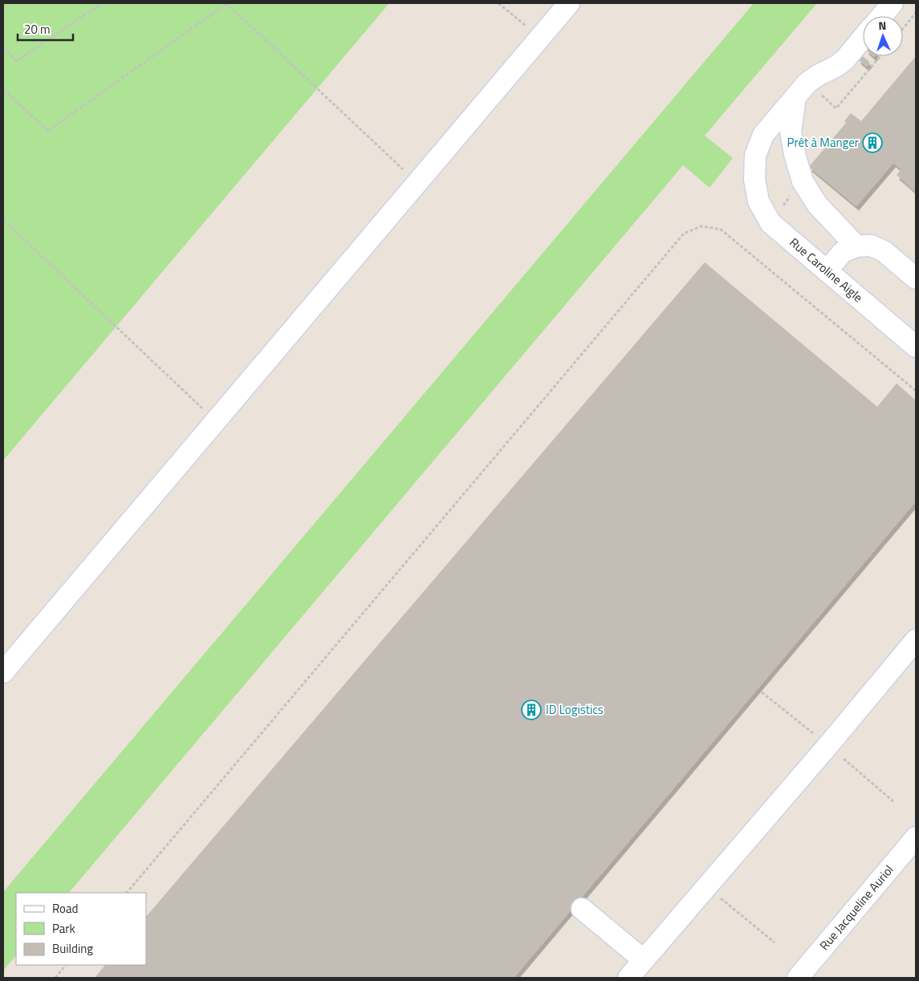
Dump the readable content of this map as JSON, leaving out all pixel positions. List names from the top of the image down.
{
  "streets": {
    "street": ["Rue Caroline Aigle", "Rue Jacqueline Auriol"]
  },
  "places": {
    "building": ["Prêt à Manger", "ID Logistics"]
  },
  "legend": ["Road", "Park", "Building"],
  "scale_bar": "20 m",
  "north": "top"
}
